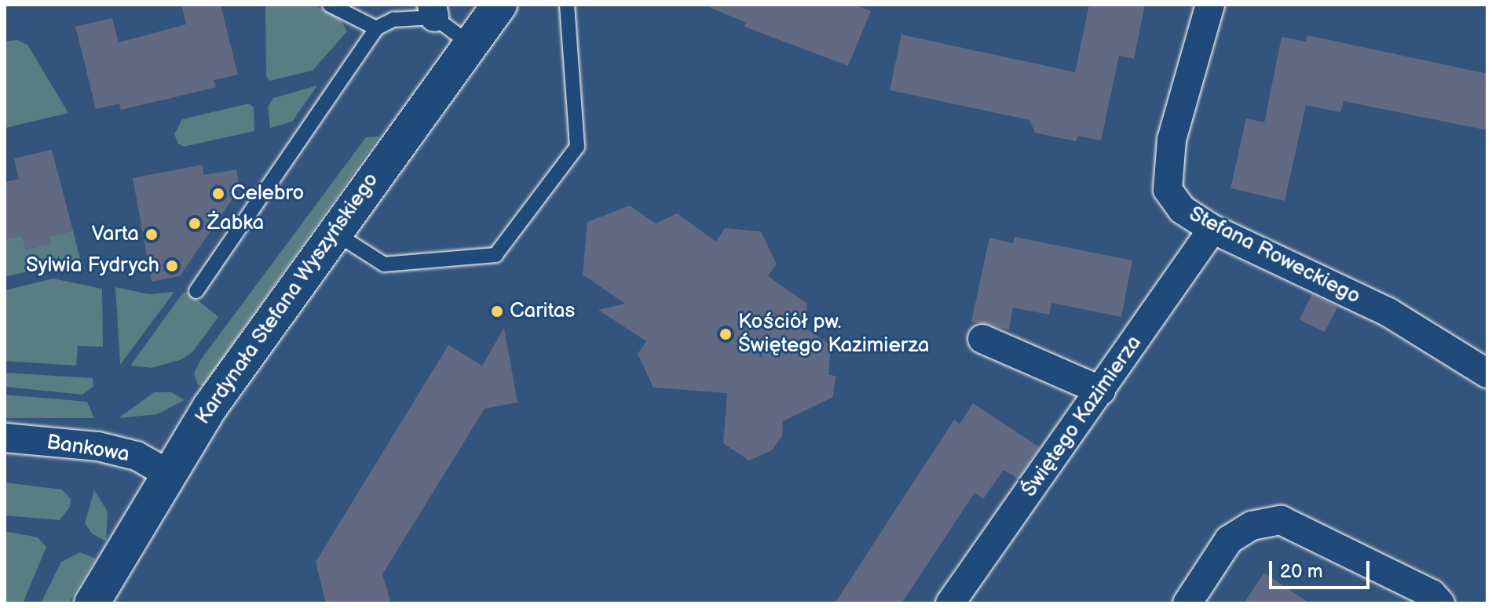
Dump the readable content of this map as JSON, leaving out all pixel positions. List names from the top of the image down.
{
  "streets": {
    "street": [
      "Stefana Roweckiego",
      "Kardynała Stefana Wyszyńskiego",
      "Świętego Kazimierza",
      "Bankowa"
    ]
  },
  "crossings": [
    ["Stefana Roweckiego", "Świętego Kazimierza"],
    ["Kardynała Stefana Wyszyńskiego", "Bankowa"]
  ],
  "places": [
    "Celebro",
    "Żabka",
    "Varta",
    "Sylwia Fydrych",
    "Caritas",
    "Kościół pw. Świętego Kazimierza"
  ],
  "scale_bar": "20 m"
}
